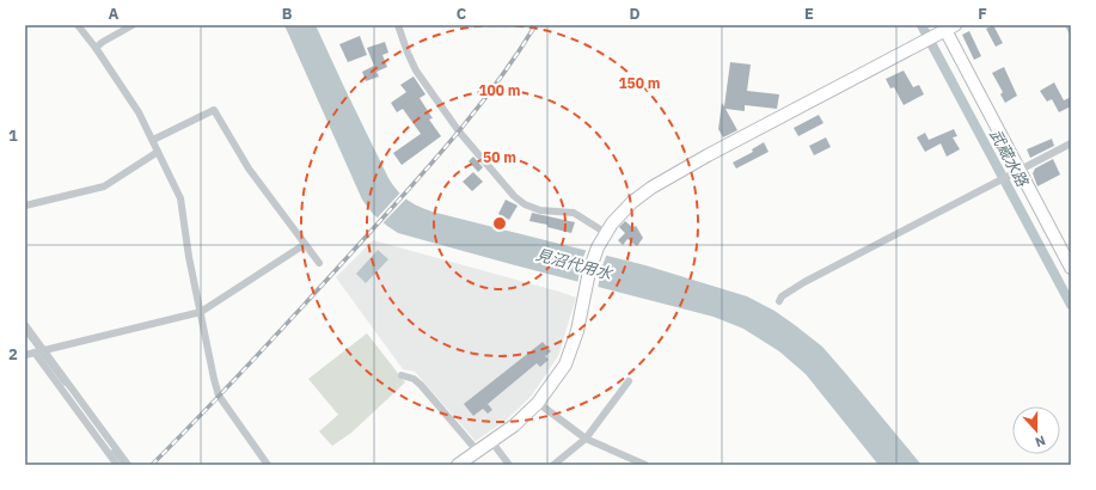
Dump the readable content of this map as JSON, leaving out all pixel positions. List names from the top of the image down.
{
  "water": ["武蔵水路", "見沼代用水"],
  "north": "bottom",
  "grid": {
    "columns": [
      "A",
      "B",
      "C",
      "D",
      "E",
      "F"
    ],
    "rows": ["1", "2"]
  },
  "rings": ["150 m", "100 m", "50 m"]
}
